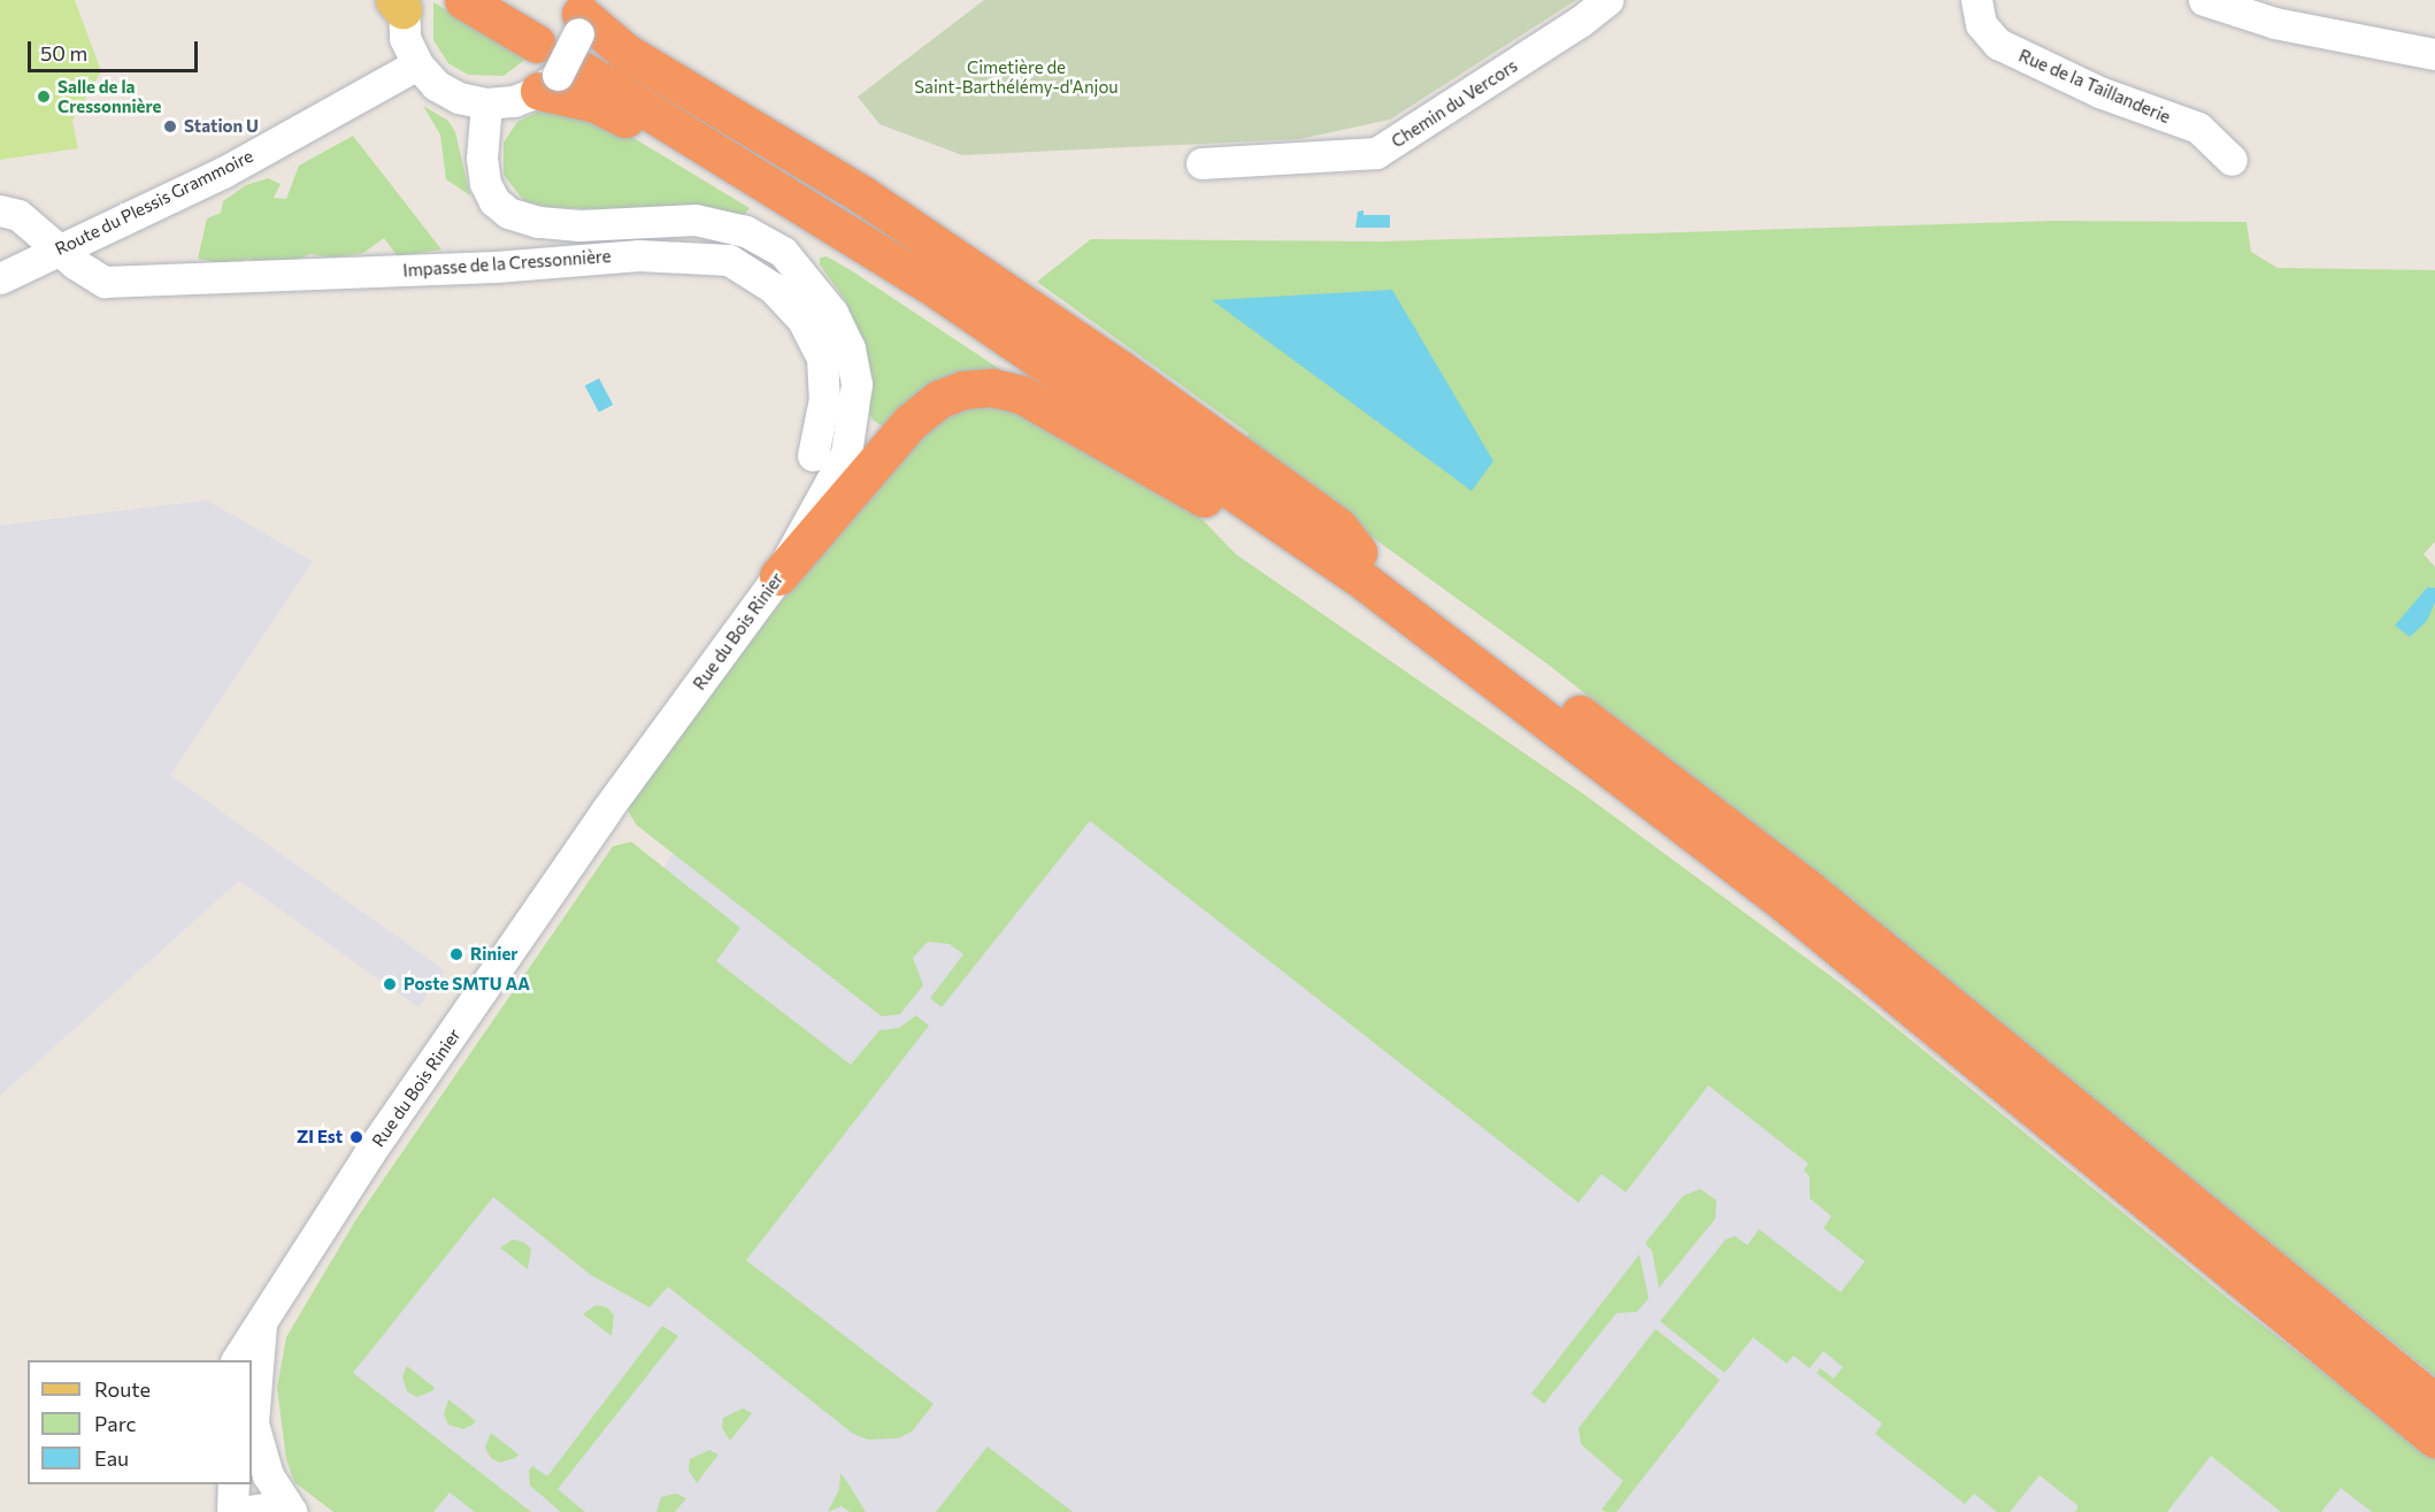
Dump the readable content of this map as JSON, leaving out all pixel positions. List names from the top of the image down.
{
  "streets": {
    "street": [
      "Rue de la Taillanderie",
      "Chemin du Vercors",
      "Route du Plessis Grammoire",
      "Impasse de la Cressonnière",
      "Rue du Bois Rinier"
    ]
  },
  "crossings": [
    ["Route du Plessis Grammoire", "Impasse de la Cressonnière"]
  ],
  "parks": ["Cimetière de Saint-Barthélémy-d'Anjou"],
  "places": [
    "Salle de la Cressonnière",
    "Station U",
    "Rinier",
    "Poste SMTU AA",
    "ZI Est"
  ],
  "legend": ["Route", "Parc", "Eau"],
  "scale_bar": "50 m"
}
